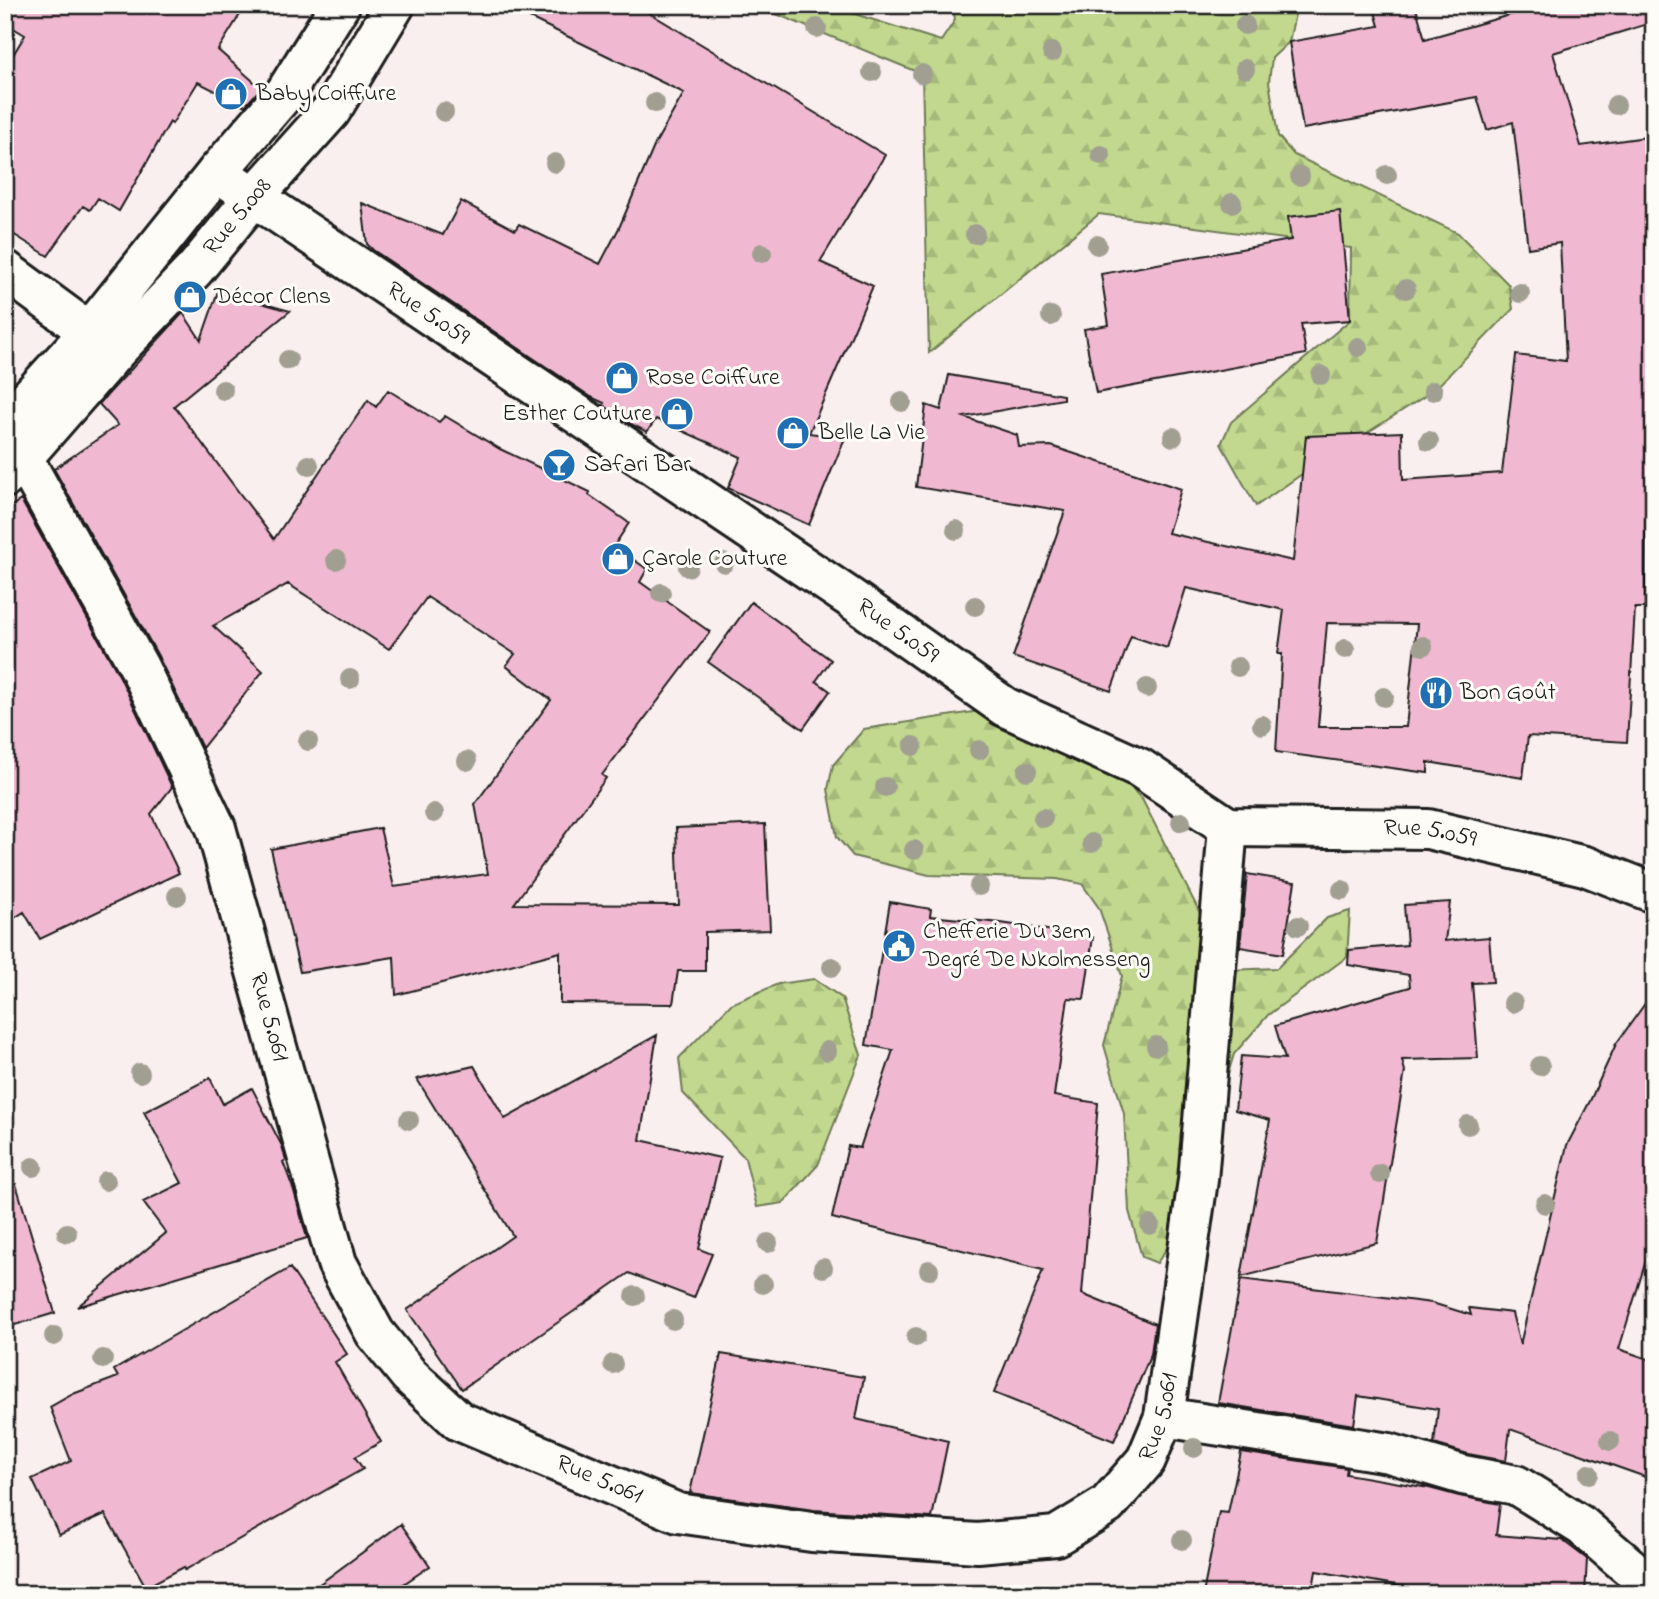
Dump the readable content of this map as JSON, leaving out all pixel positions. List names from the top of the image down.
{
  "streets": {
    "street": ["Rue 5.008", "Rue 5.059", "Rue 5.061"]
  },
  "crossings": [
    ["Rue 5.008", "Rue 5.059"],
    ["Rue 5.008", "Rue 5.061"],
    ["Rue 5.059", "Rue 5.061"]
  ],
  "places": {
    "shop": [
      "Baby Coiffure",
      "Décor Clens",
      "Rose Coiffure",
      "Esther Couture",
      "Belle La Vie",
      "Çarole Couture"
    ],
    "bar": ["Safari Bar"],
    "restaurant": ["Bon Goût"],
    "public building": ["Chefferie Du 3em Degré De Nkolmesseng"]
  }
}
